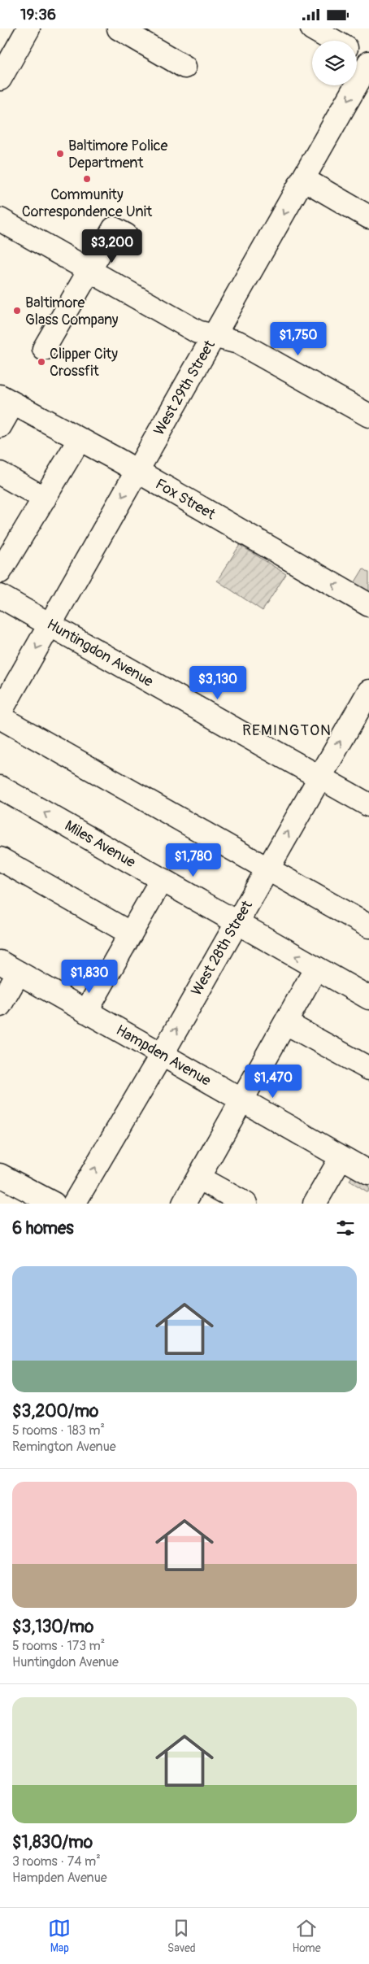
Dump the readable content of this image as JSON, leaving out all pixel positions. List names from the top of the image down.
{
  "streets": {
    "main road": [
      "West 29th Street",
      "Fox Street",
      "Huntingdon Avenue",
      "Miles Avenue",
      "West 28th Street",
      "Hampden Avenue"
    ]
  },
  "crossings": [
    ["West 29th Street", "Fox Street"],
    ["West 29th Street", "Huntingdon Avenue"],
    ["Huntingdon Avenue", "West 28th Street"],
    ["Miles Avenue", "West 28th Street"],
    ["West 28th Street", "Hampden Avenue"]
  ],
  "districts": ["REMINGTON"],
  "places": [
    "Baltimore Police Department",
    "Community Correspondence Unit",
    "Baltimore Glass Company",
    "Clipper City Crossfit"
  ],
  "page": {
    "status": "19:36",
    "price": [
      "$3,200",
      "$1,750",
      "$3,130",
      "$1,780",
      "$1,830",
      "$1,470"
    ],
    "heading": "6 homes",
    "list": [
      {
        "name": "$3,200/mo",
        "note": "5 rooms · 183 m² · Remington Avenue"
      },
      {
        "name": "$3,130/mo",
        "note": "5 rooms · 173 m² · Huntingdon Avenue"
      },
      {
        "name": "$1,830/mo",
        "note": "3 rooms · 74 m² · Hampden Avenue"
      }
    ],
    "tabs": ["Map", "Saved", "Home"]
  }
}
